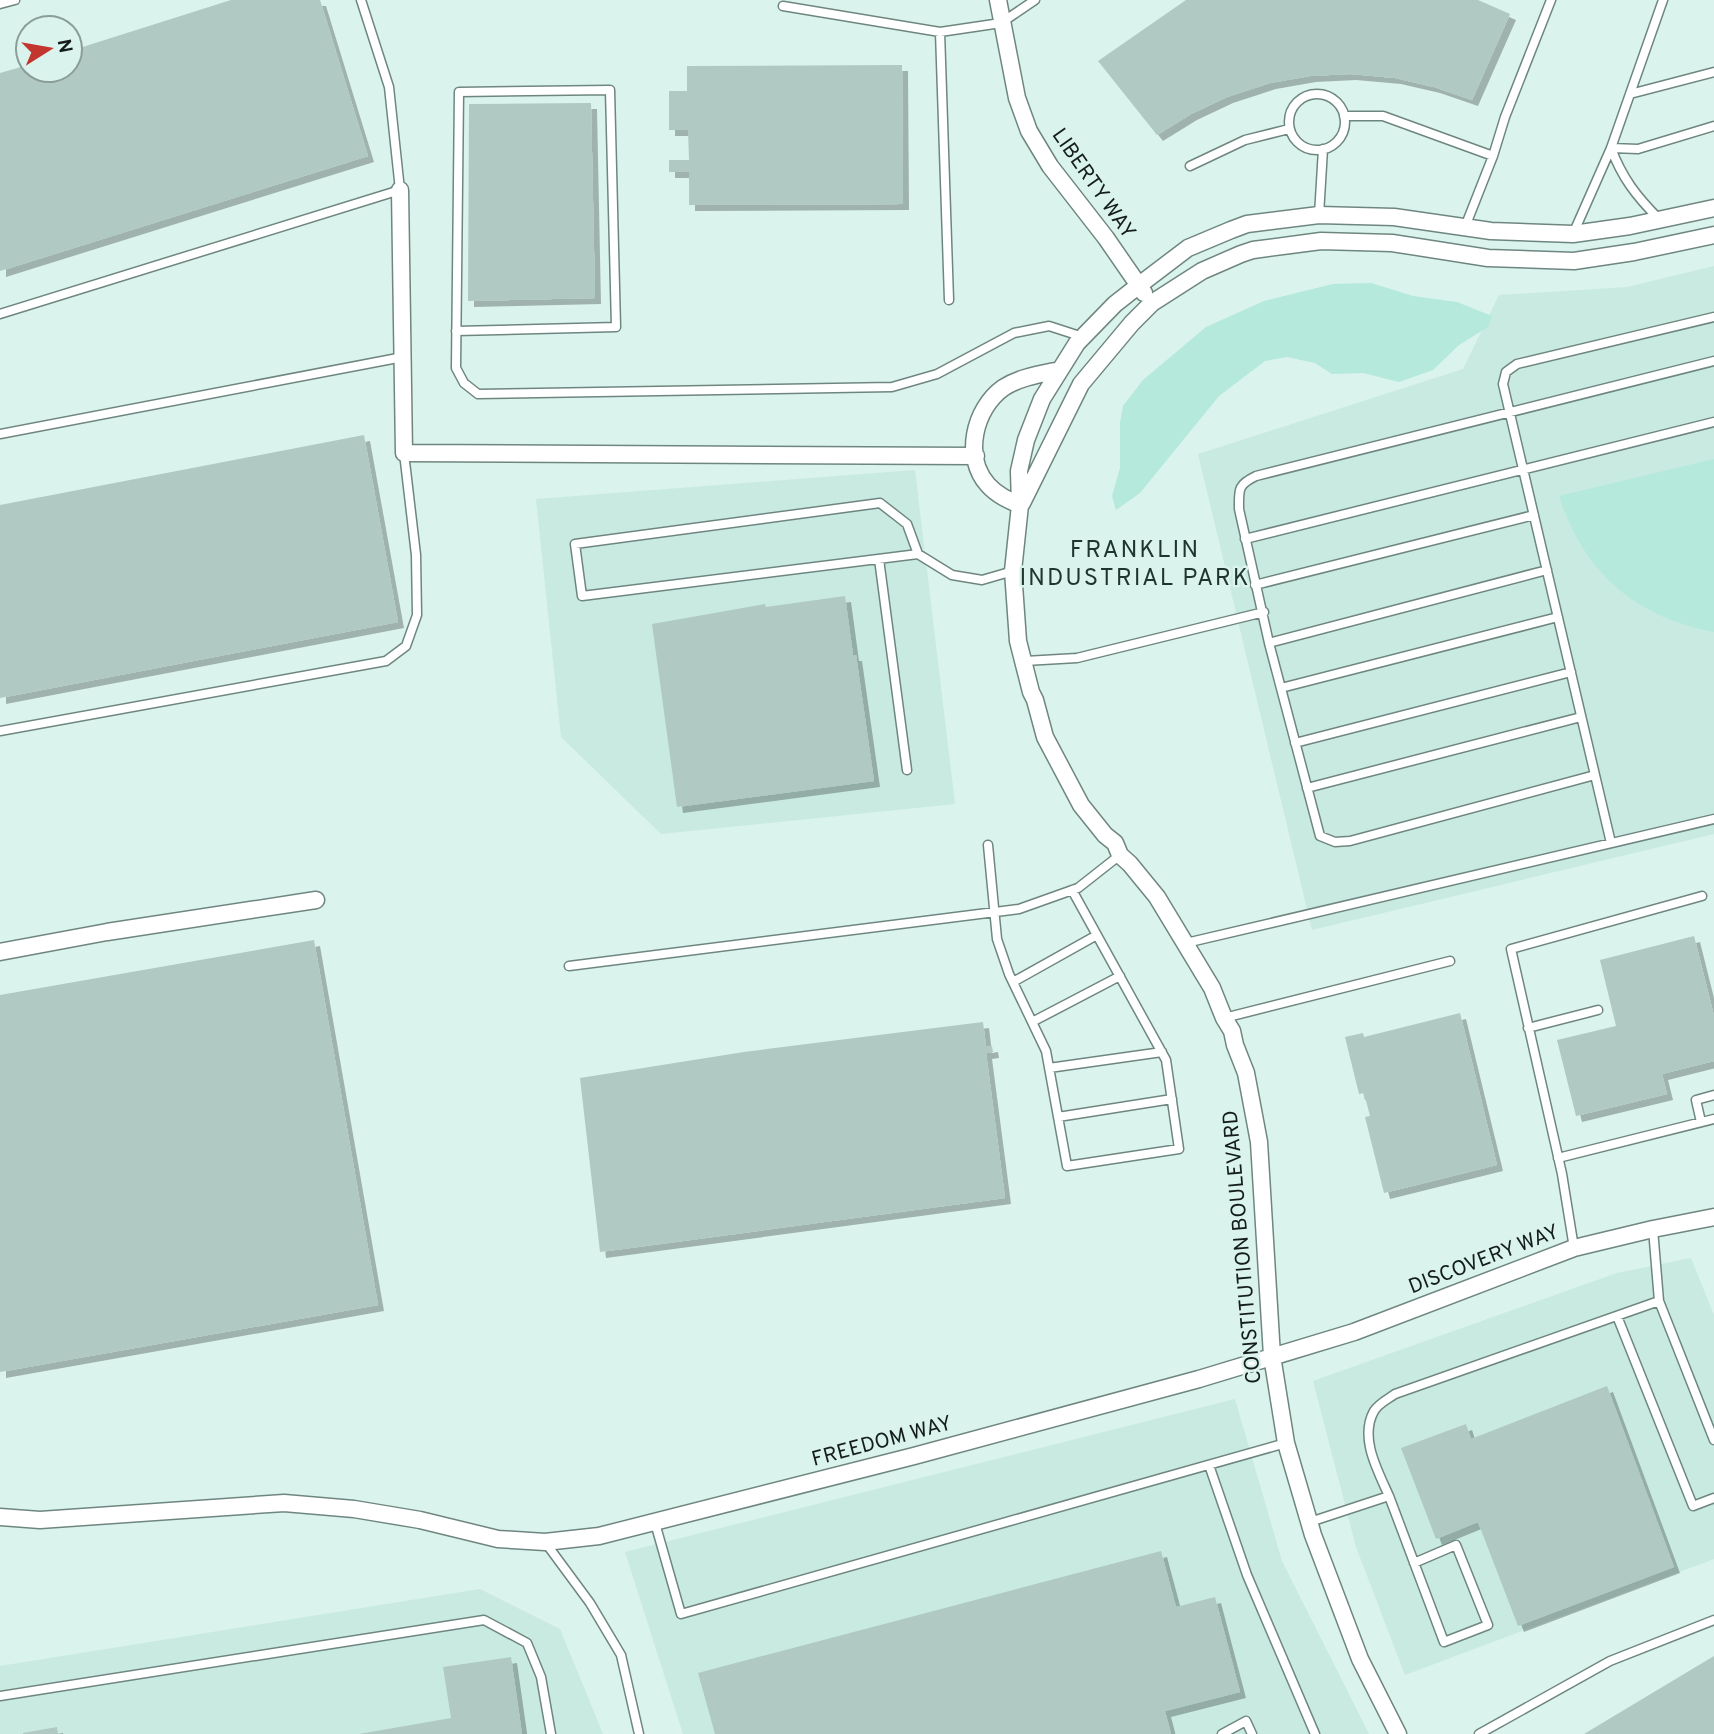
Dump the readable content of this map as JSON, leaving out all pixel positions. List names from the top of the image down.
{
  "streets": {
    "street": [
      "LIBERTY WAY",
      "CONSTITUTION BOULEVARD",
      "DISCOVERY WAY",
      "FREEDOM WAY"
    ]
  },
  "crossings": [
    ["LIBERTY WAY", "CONSTITUTION BOULEVARD"],
    ["CONSTITUTION BOULEVARD", "DISCOVERY WAY"],
    ["CONSTITUTION BOULEVARD", "FREEDOM WAY"],
    ["DISCOVERY WAY", "FREEDOM WAY"]
  ],
  "districts": ["FRANKLIN INDUSTRIAL PARK"],
  "north": "right"
}
